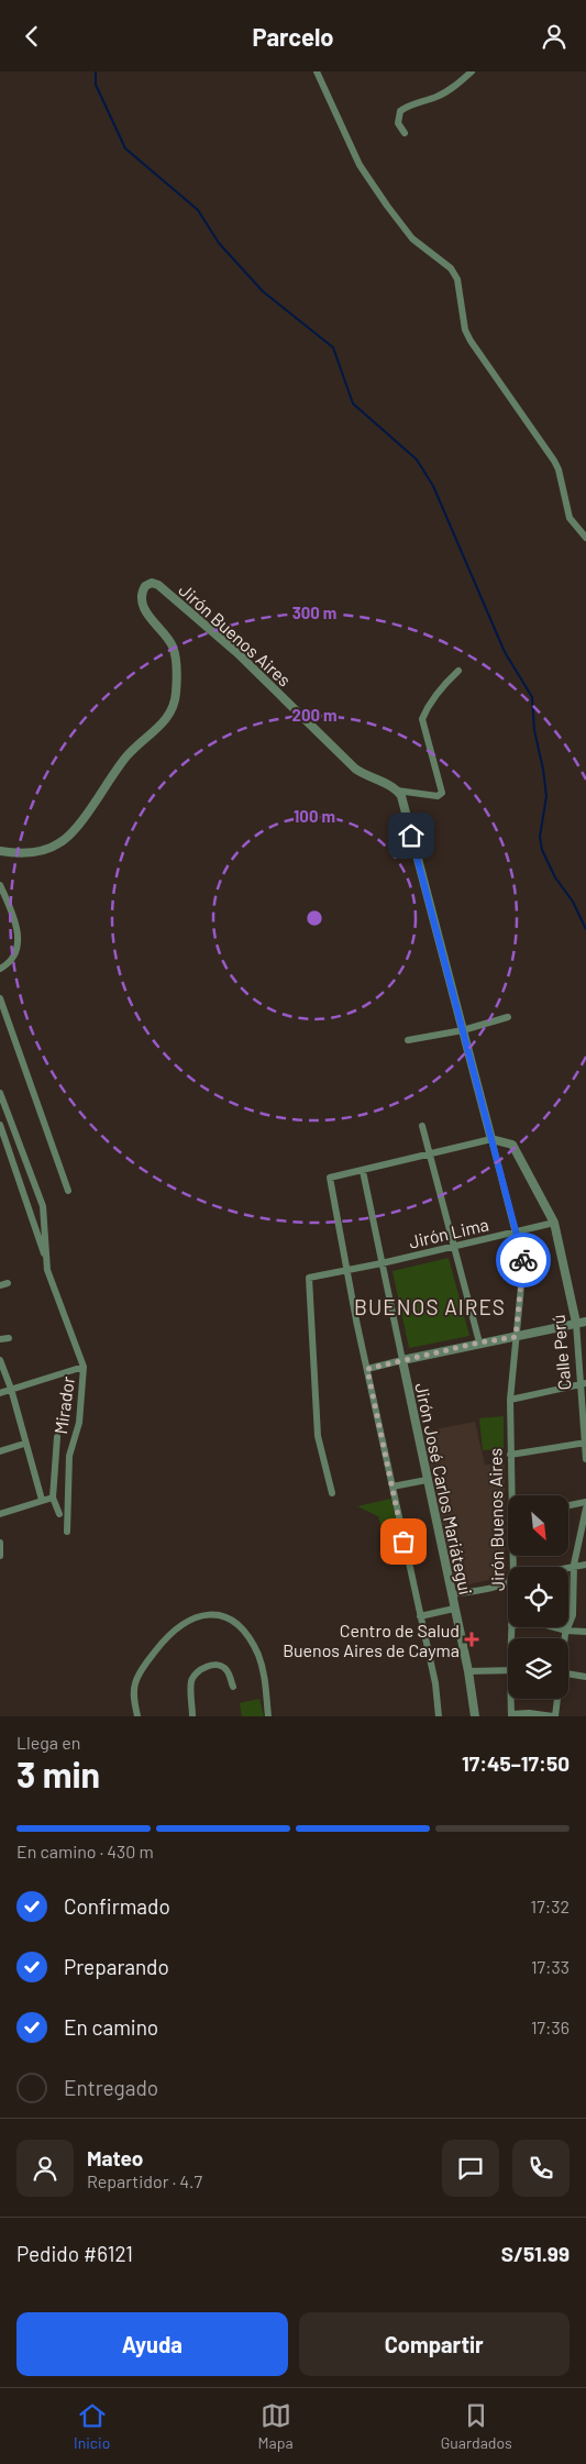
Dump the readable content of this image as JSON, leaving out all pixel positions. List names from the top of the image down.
{
  "streets": {
    "street": [
      "Jirón Buenos Aires",
      "Jirón Lima",
      "Calle Perú",
      "Mirador",
      "Jirón José Carlos Mariátegui"
    ]
  },
  "crossings": [
    ["Jirón Buenos Aires", "Jirón Lima"],
    ["Jirón Buenos Aires", "Calle Perú"],
    ["Jirón Lima", "Calle Perú"],
    ["Jirón Lima", "Jirón José Carlos Mariátegui"]
  ],
  "districts": ["BUENOS AIRES"],
  "places": {
    "health": ["Centro de Salud Buenos Aires de Cayma"]
  },
  "north": "bottom right",
  "page": {
    "header": "Parcelo",
    "heading": ["3 min", "Llega en", "17:45–17:50"],
    "panel": [
      "Mateo",
      "Repartidor · 4.7",
      "Pedido #6121",
      "S/51.99"
    ],
    "bar": "En camino · 430 m",
    "list": [
      ["Confirmado", "17:32"],
      ["Preparando", "17:33"],
      ["En camino", "17:36"],
      "Entregado"
    ],
    "buttons": ["Ayuda", "Compartir"],
    "tabs": ["Inicio", "Mapa", "Guardados"]
  },
  "rings": ["300 m", "200 m", "100 m"]
}
